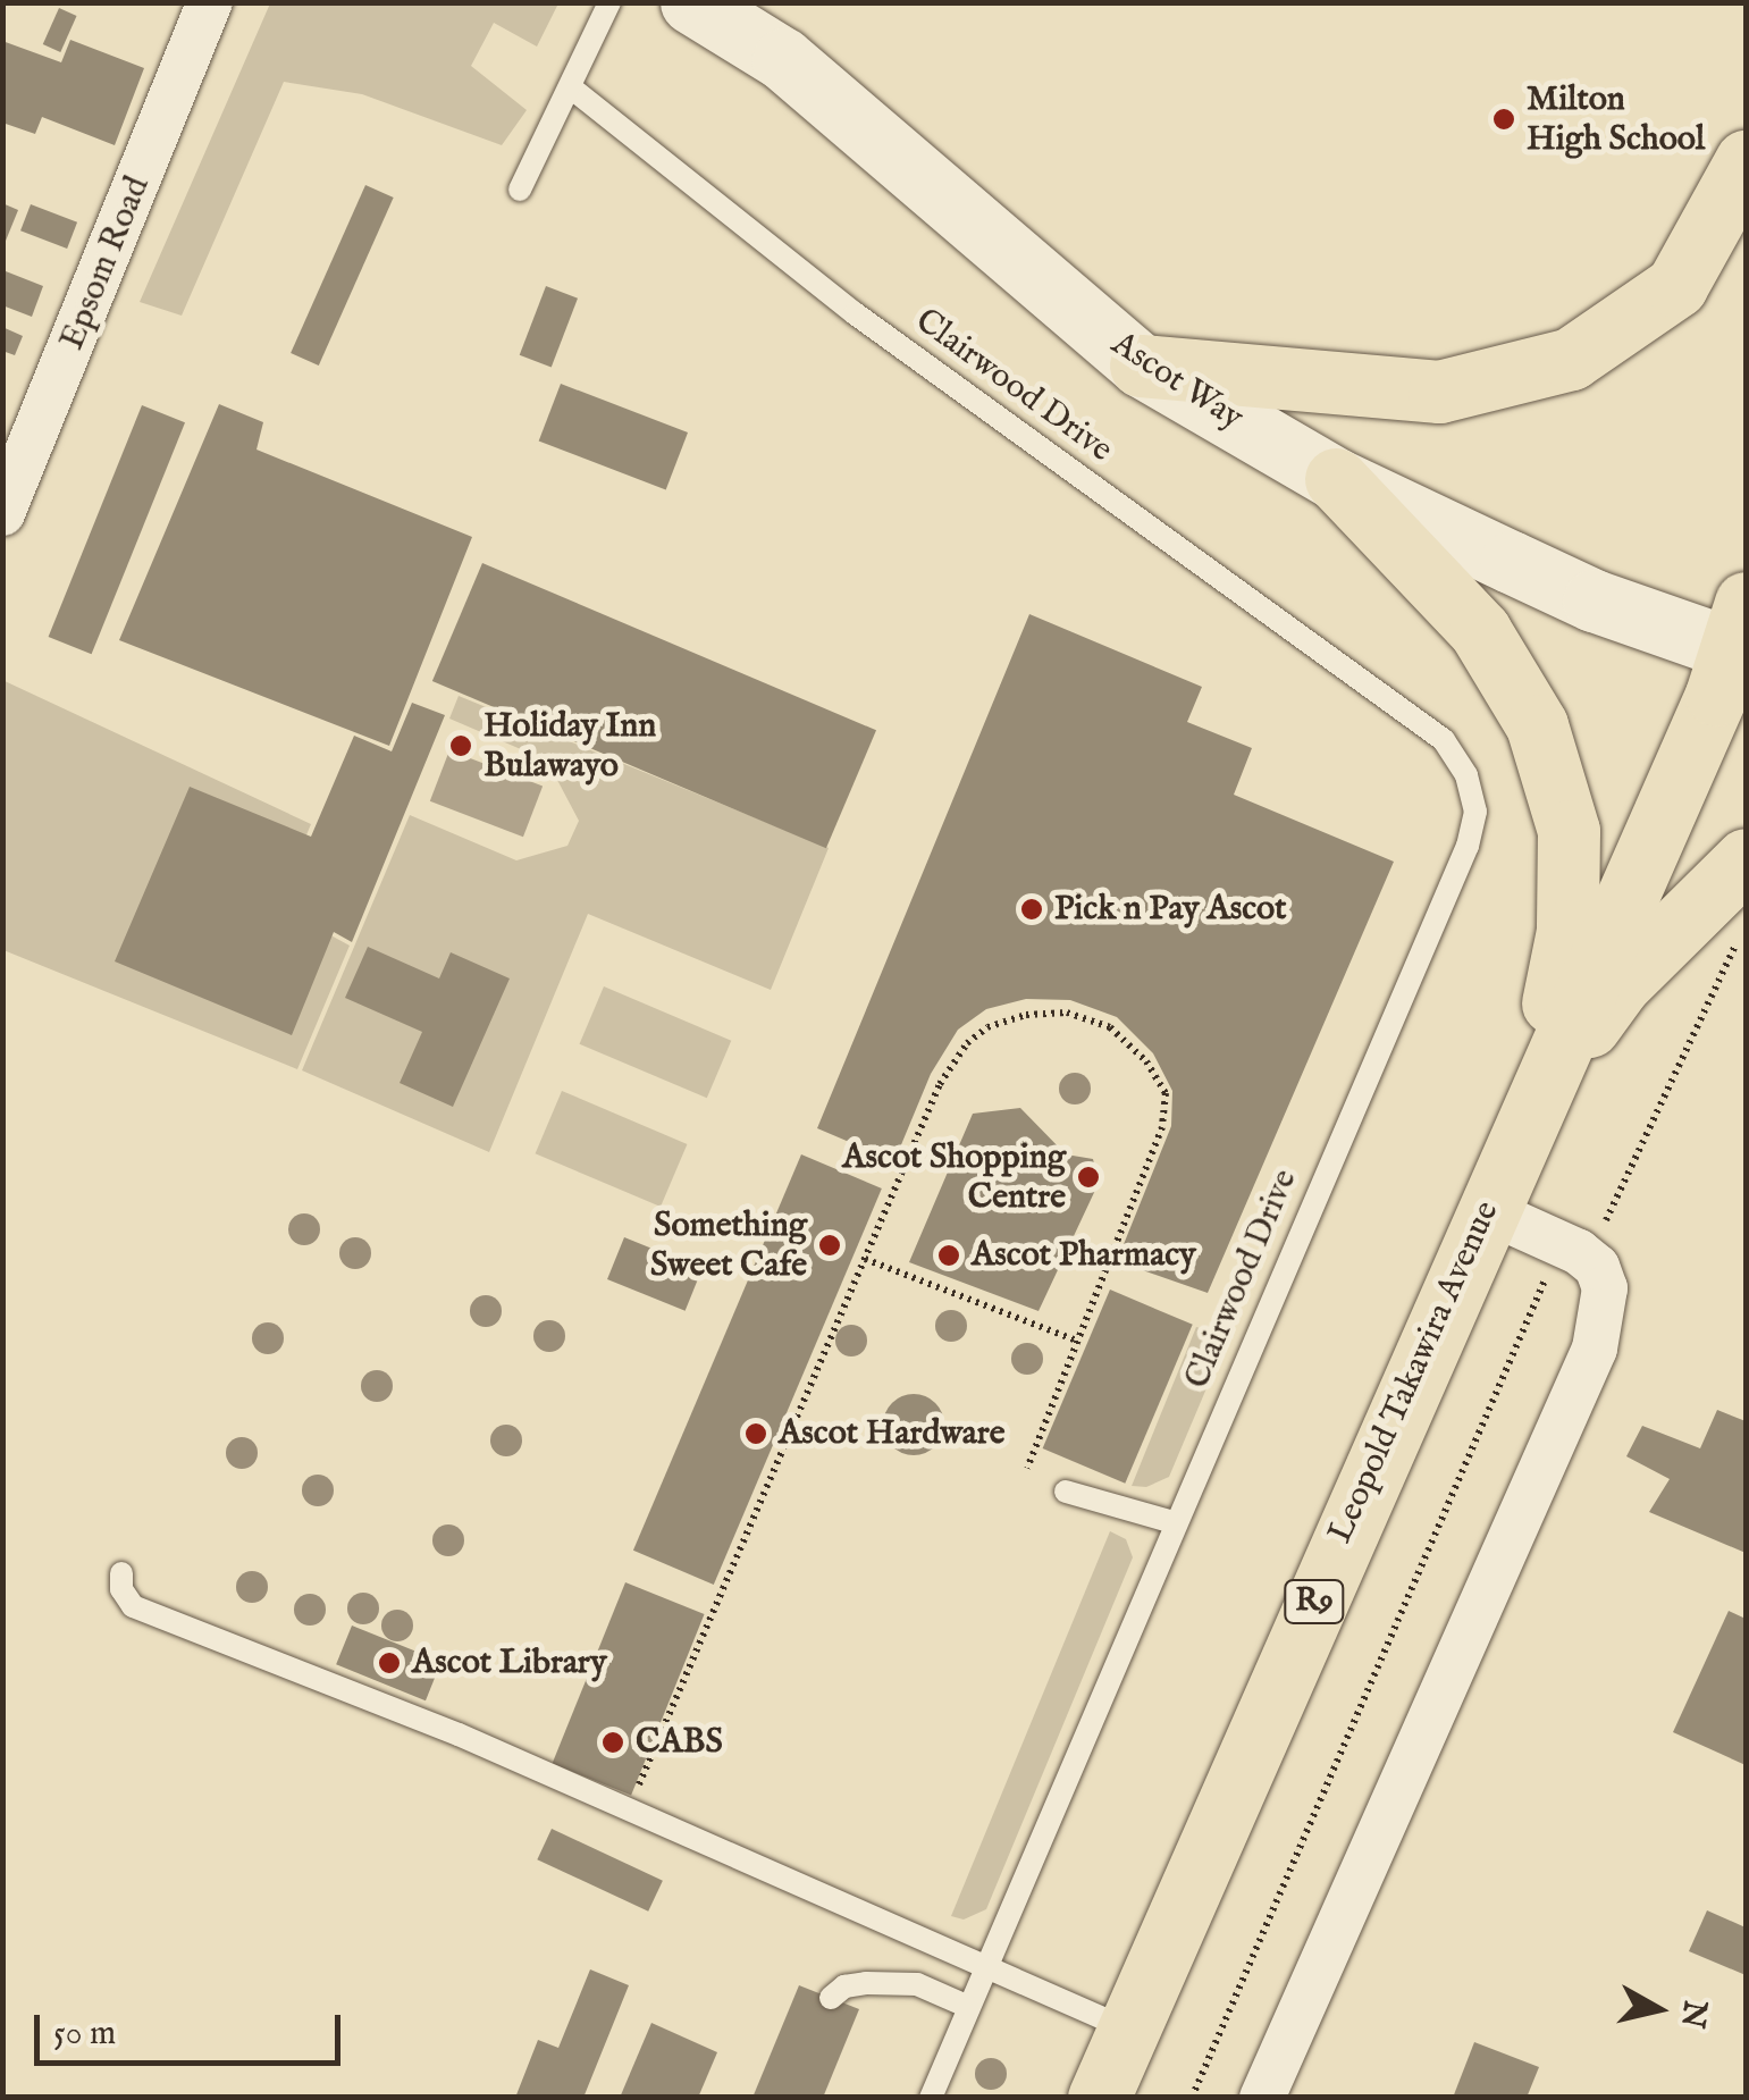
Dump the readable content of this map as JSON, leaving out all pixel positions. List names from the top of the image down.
{
  "streets": {
    "highway": ["Leopold Takawira Avenue", "R9"],
    "main road": ["Ascot Way"],
    "street": ["Epsom Road"],
    "lane": ["Clairwood Drive"]
  },
  "crossings": [
    ["Ascot Way", "Leopold Takawira Avenue"]
  ],
  "places": [
    "Milton High School",
    "Holiday Inn Bulawayo",
    "Pick n Pay Ascot",
    "Ascot Shopping Centre",
    "Something Sweet Cafe",
    "Ascot Pharmacy",
    "Ascot Hardware",
    "Ascot Library",
    "CABS"
  ],
  "scale_bar": "50 m",
  "north": "right"
}
